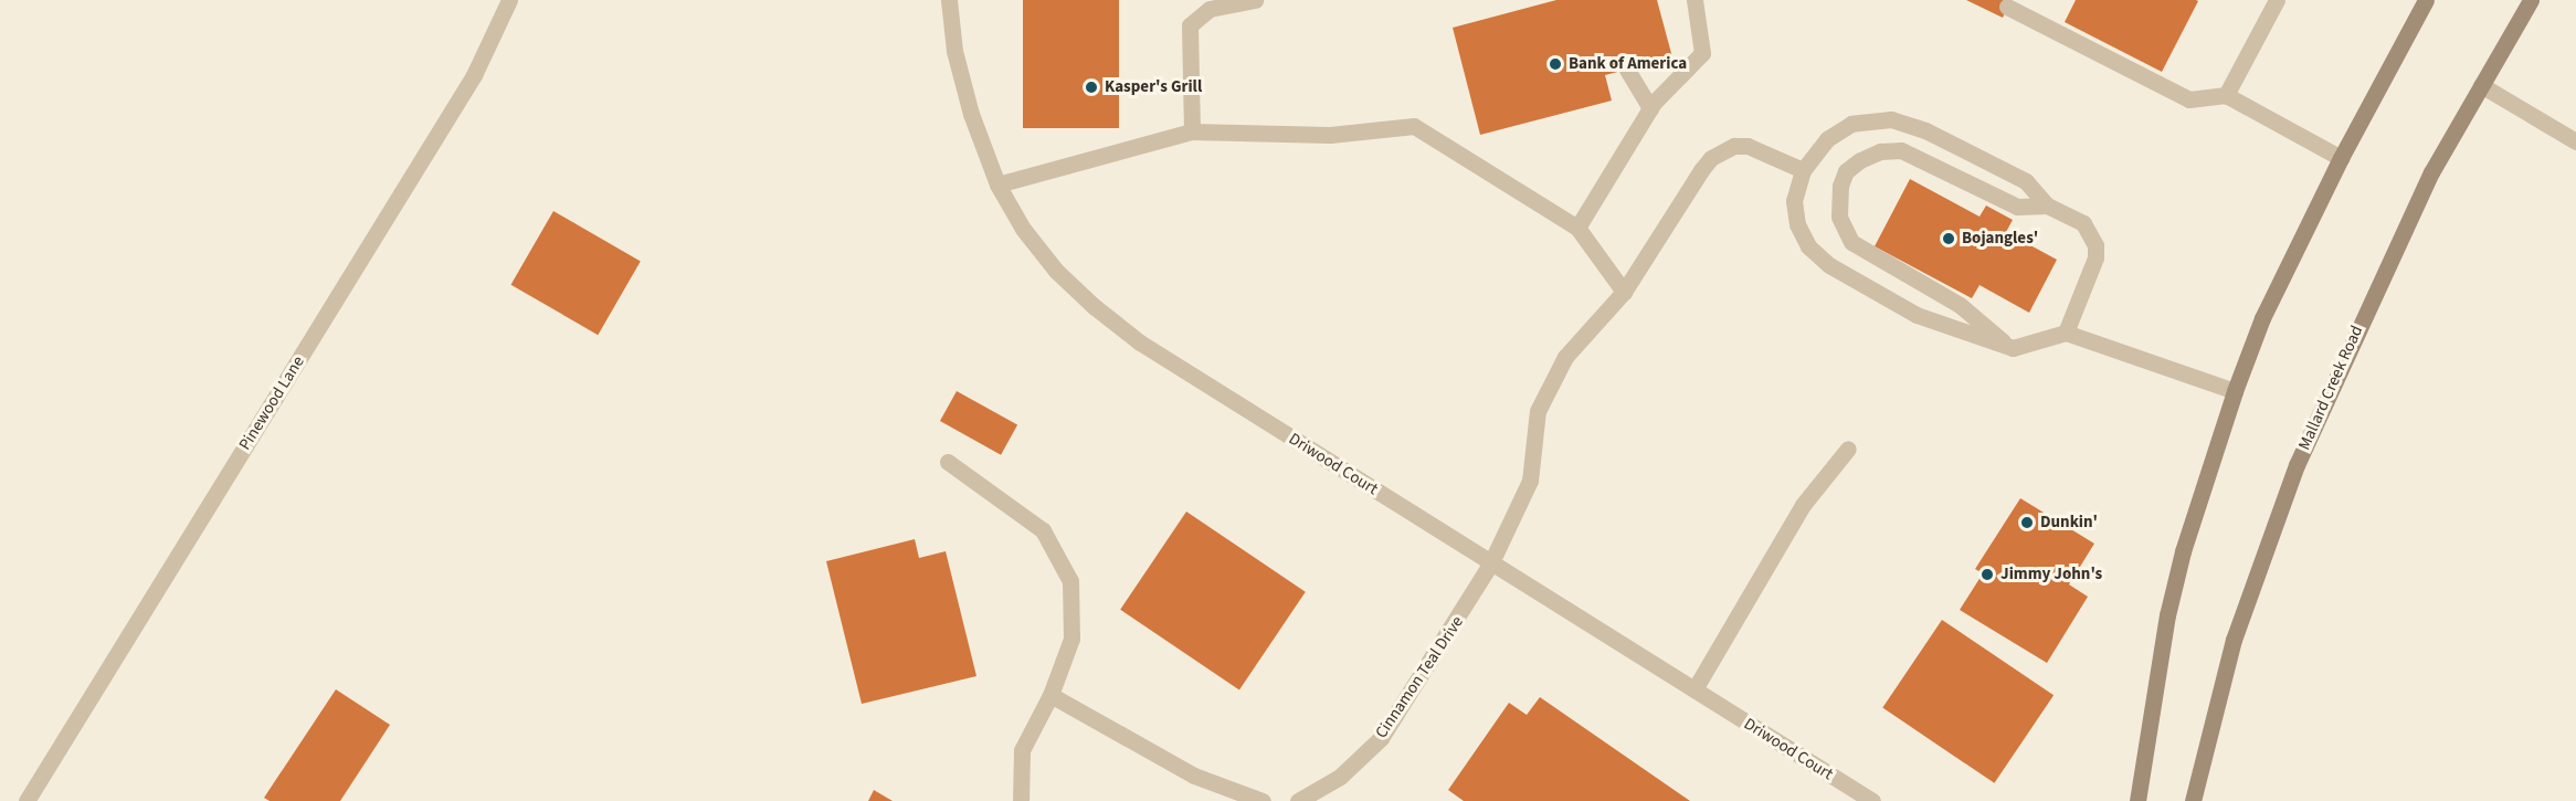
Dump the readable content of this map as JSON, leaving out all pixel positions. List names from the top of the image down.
{
  "streets": {
    "main road": ["Mallard Creek Road"],
    "street": ["Pinewood Lane", "Driwood Court", "Cinnamon Teal Drive"]
  },
  "crossings": [
    ["Driwood Court", "Cinnamon Teal Drive"]
  ],
  "places": [
    "Bank of America",
    "Kasper's Grill",
    "Bojangles'",
    "Dunkin'",
    "Jimmy John's"
  ]
}
